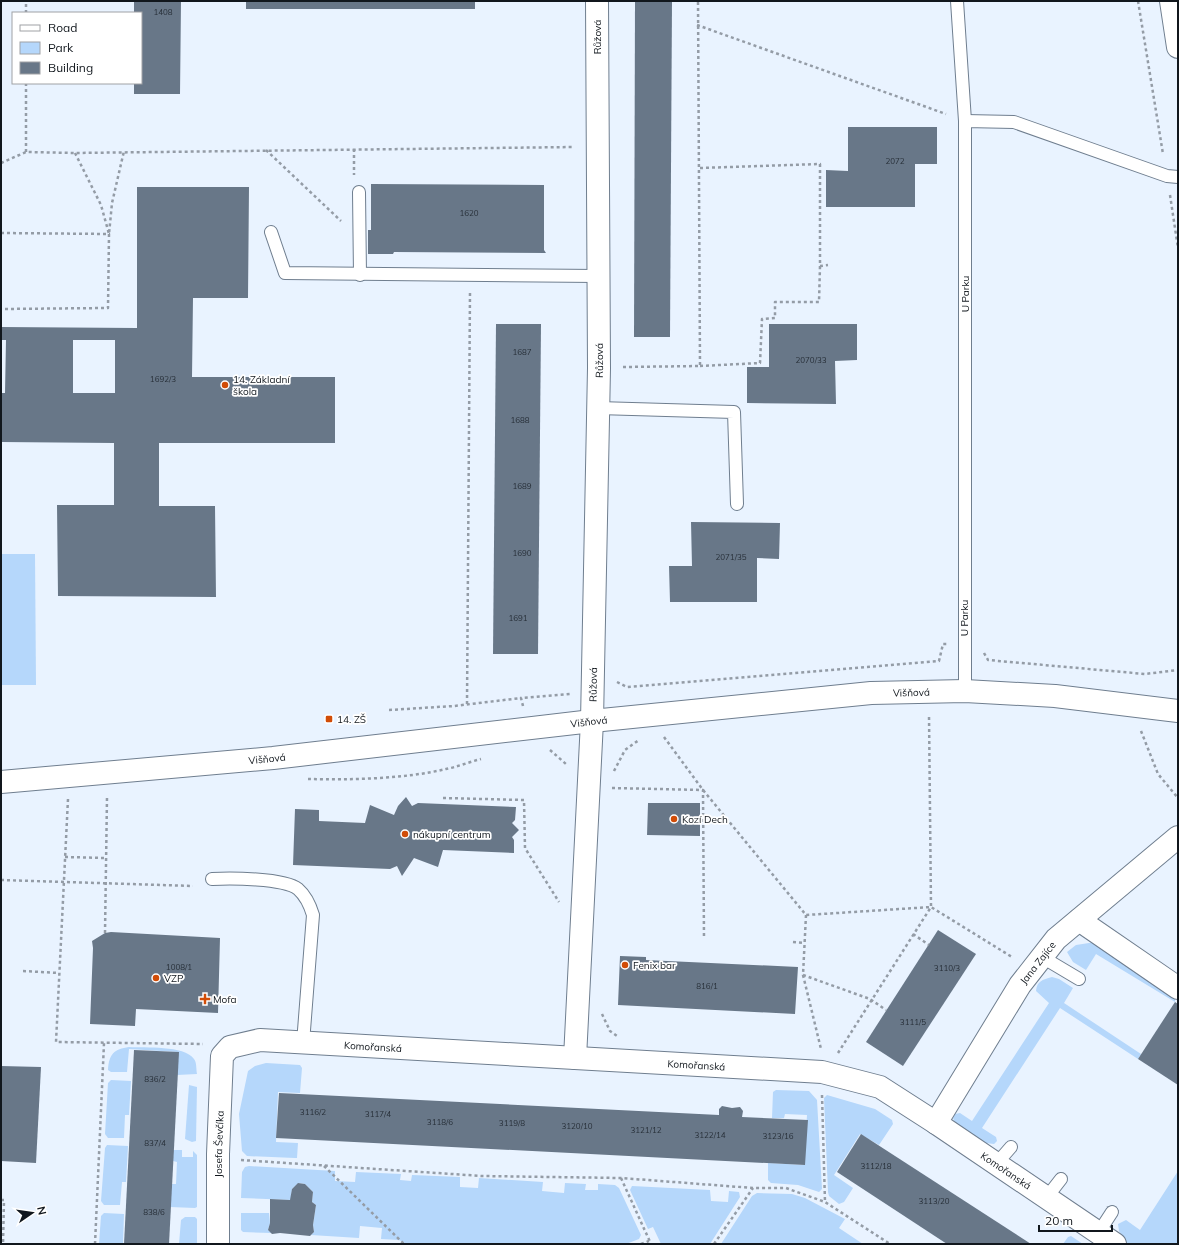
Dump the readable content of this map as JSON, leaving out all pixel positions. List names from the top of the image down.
{
  "streets": {
    "street": [
      "Růžová",
      "Višňová",
      "Jana Zajíce",
      "Komořanská",
      "Josefa Ševčíka"
    ],
    "lane": ["U Parku"]
  },
  "crossings": [
    ["Růžová", "Višňová"],
    ["Růžová", "Komořanská"],
    ["U Parku", "Višňová"],
    ["Jana Zajíce", "Komořanská"],
    ["Komořanská", "Josefa Ševčíka"]
  ],
  "places": {
    "other": [
      "14. Základní škola",
      "Kozí Dech",
      "nákupní centrum",
      "Fenix bar",
      "VZP"
    ],
    "transit": ["14. ZŠ"],
    "health": ["Mofa"]
  },
  "house_numbers": [
    "1408",
    "2072",
    "1620",
    "1687",
    "2070/33",
    "1692/3",
    "1688",
    "1689",
    "1690",
    "2071/35",
    "1691",
    "1008/1",
    "3110/3",
    "816/1",
    "3111/5",
    "836/2",
    "3116/2",
    "3117/4",
    "3118/6",
    "3119/8",
    "3120/10",
    "3121/12",
    "3122/14",
    "3123/16",
    "837/4",
    "3112/18",
    "3113/20",
    "838/6"
  ],
  "legend": ["Road", "Park", "Building"],
  "scale_bar": "20 m",
  "north": "right"
}
